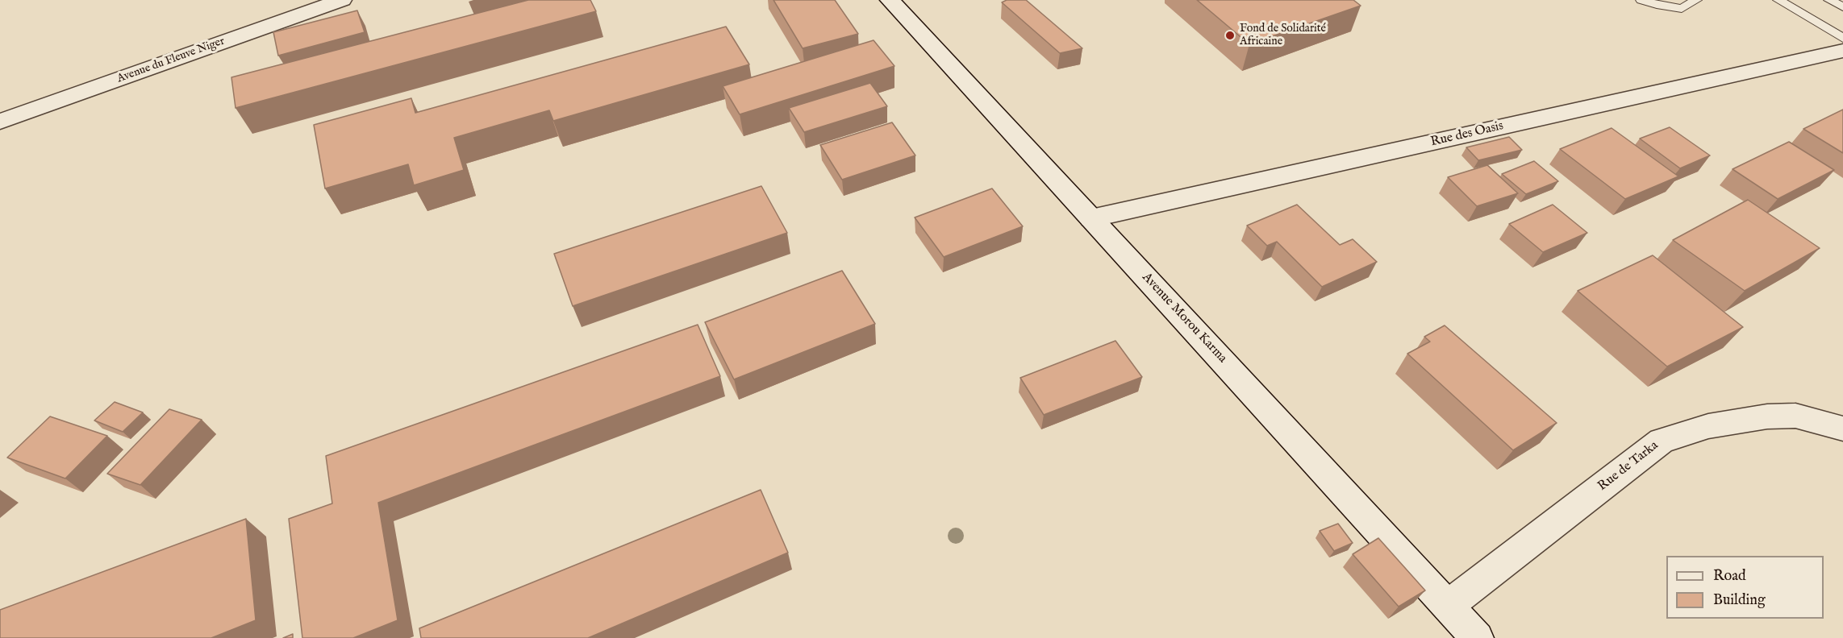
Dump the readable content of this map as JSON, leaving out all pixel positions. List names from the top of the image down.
{
  "streets": {
    "street": [
      "Avenue du Fleuve Niger",
      "Rue des Oasis",
      "Avenue Morou Karma",
      "Rue de Tarka"
    ]
  },
  "crossings": [
    ["Rue des Oasis", "Avenue Morou Karma"],
    ["Avenue Morou Karma", "Rue de Tarka"]
  ],
  "places": ["Fond de Solidarité Africaine"],
  "legend": ["Road", "Building"]
}
